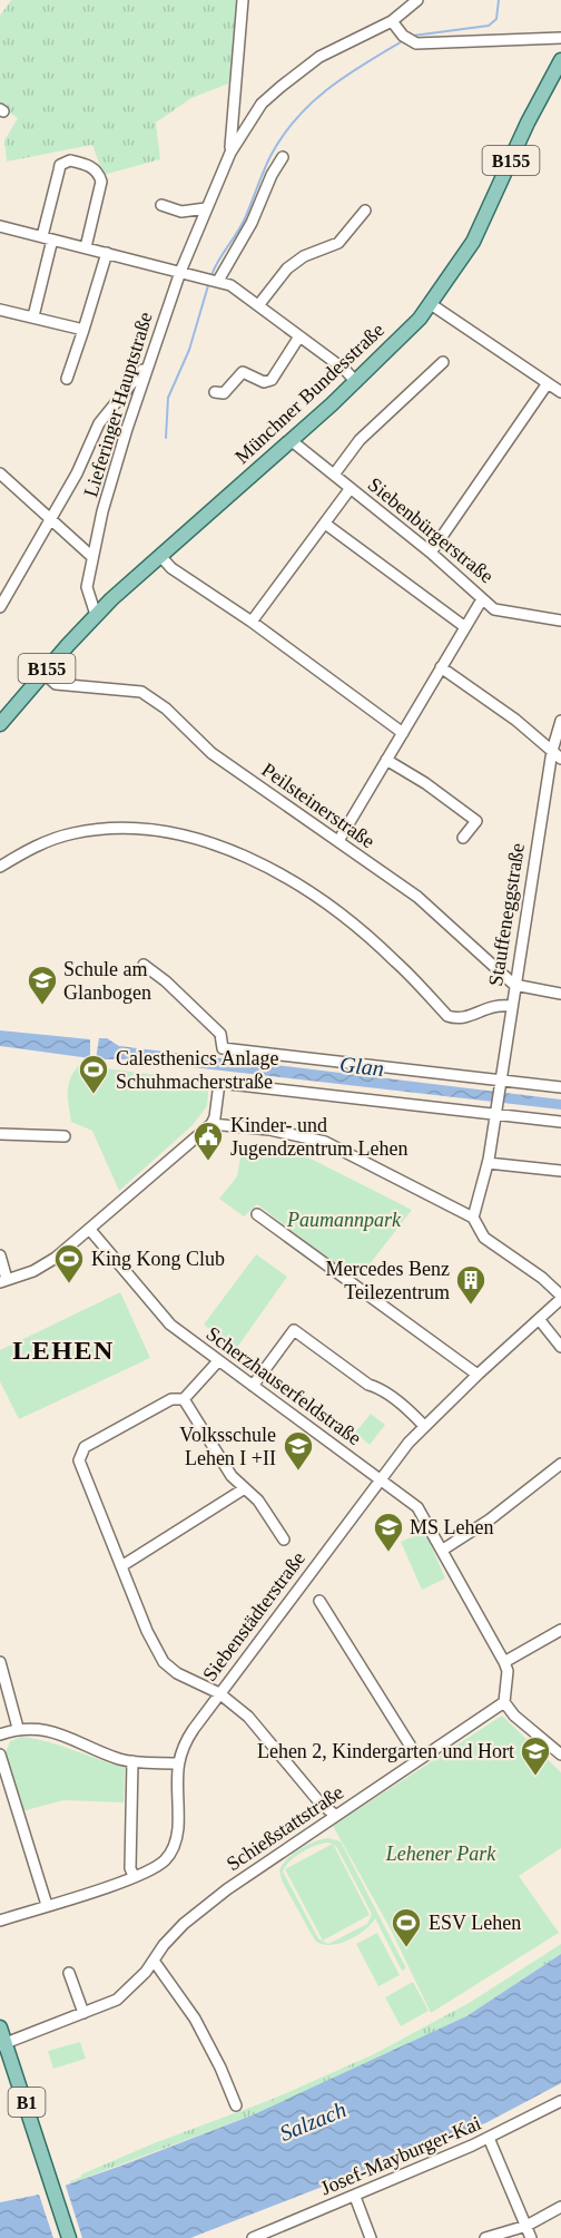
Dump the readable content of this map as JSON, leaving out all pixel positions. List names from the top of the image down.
{
  "streets": {
    "main road": ["B155", "Münchner Bundesstraße", "B1"],
    "street": [
      "Lieferinger Hauptstraße",
      "Siebenbürgerstraße",
      "Peilsteinerstraße",
      "Stauffeneggstraße",
      "Scherzhauserfeldstraße",
      "Siebenstädterstraße",
      "Schießstattstraße",
      "Josef-Mayburger-Kai"
    ]
  },
  "crossings": [
    ["B155", "Münchner Bundesstraße"],
    ["B155", "Lieferinger Hauptstraße"],
    ["B155", "Peilsteinerstraße"],
    ["Münchner Bundesstraße", "Lieferinger Hauptstraße"],
    ["Münchner Bundesstraße", "Siebenbürgerstraße"],
    ["Peilsteinerstraße", "Stauffeneggstraße"],
    ["Scherzhauserfeldstraße", "Siebenstädterstraße"],
    ["Schießstattstraße", "B1"]
  ],
  "districts": ["LEHEN"],
  "water": ["Glan", "Salzach"],
  "parks": ["Paumannpark", "Lehener Park"],
  "places": {
    "school or university": [
      "Schule am Glanbogen",
      "Volksschule Lehen I +II",
      "MS Lehen",
      "Lehen 2, Kindergarten und Hort"
    ],
    "sports": ["Calesthenics Anlage Schuhmacherstraße", "King Kong Club", "ESV Lehen"],
    "public building": ["Kinder- und Jugendzentrum Lehen"],
    "building": ["Mercedes Benz Teilezentrum"]
  }
}
